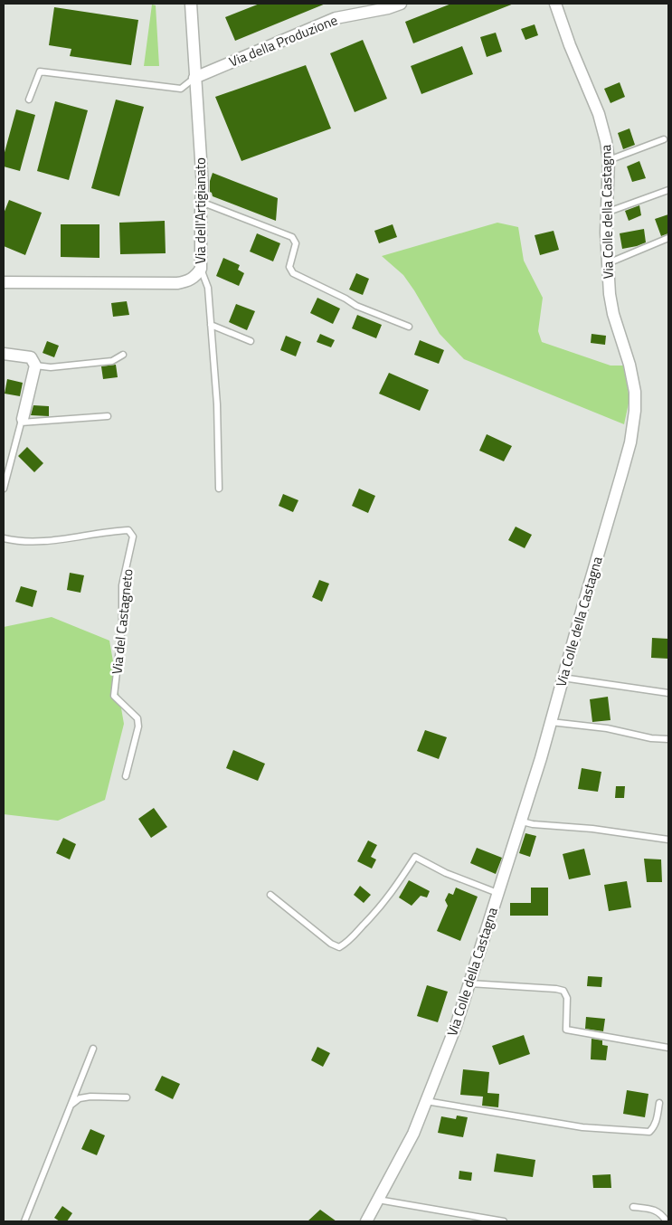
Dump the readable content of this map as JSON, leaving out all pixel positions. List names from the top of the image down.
{
  "streets": {
    "street": ["Via della Produzione", "Via dell'Artigianato", "Via Colle della Castagna"],
    "lane": ["Via del Castagneto"]
  },
  "crossings": [
    ["Via della Produzione", "Via dell'Artigianato"]
  ]
}
